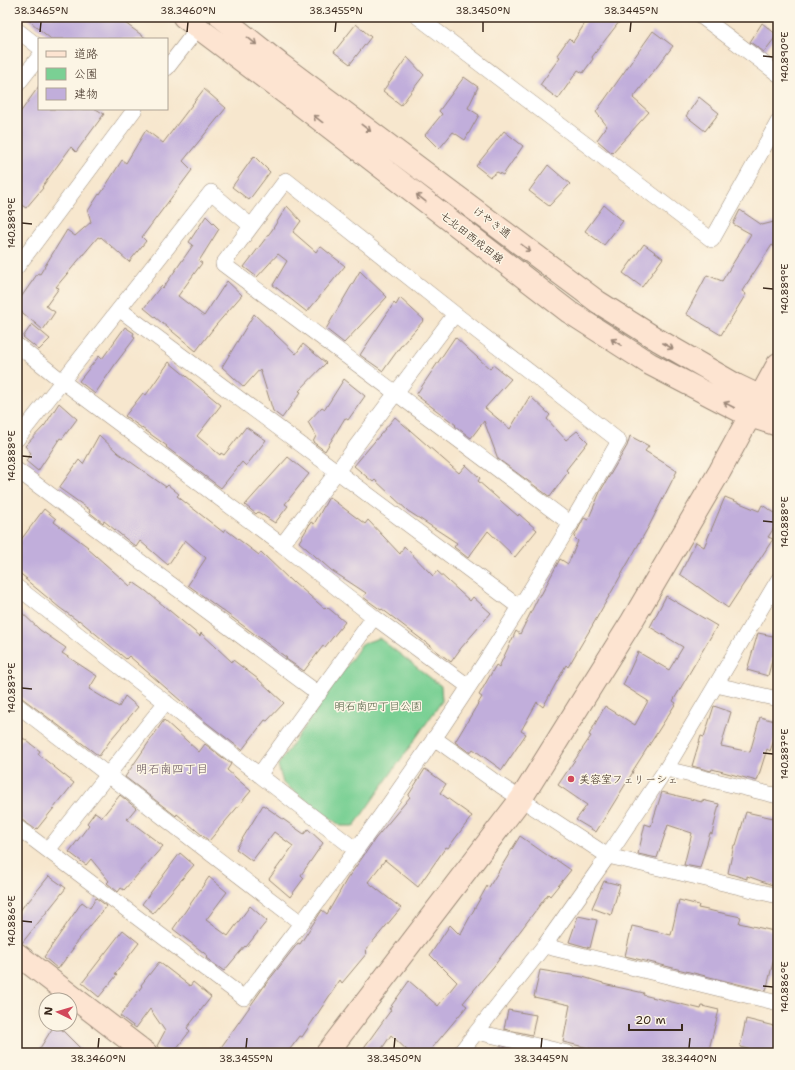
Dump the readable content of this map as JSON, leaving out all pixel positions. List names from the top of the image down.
{
  "streets": {
    "street": ["けやき通", "七北田西成田線"]
  },
  "one_way": ["けやき通"],
  "districts": ["明石南四丁目"],
  "parks": ["明石南四丁目公園"],
  "places": ["美容室フェリーシェ"],
  "legend": ["道路", "公園", "建物"],
  "scale_bar": "20 m",
  "north": "left",
  "coordinates": [
    "38.3465°N",
    "38.3460°N",
    "38.3455°N",
    "38.3450°N",
    "38.3445°N",
    "140.890°E",
    "140.889°E",
    "140.888°E",
    "140.887°E",
    "140.886°E",
    "38.3440°N"
  ]
}
